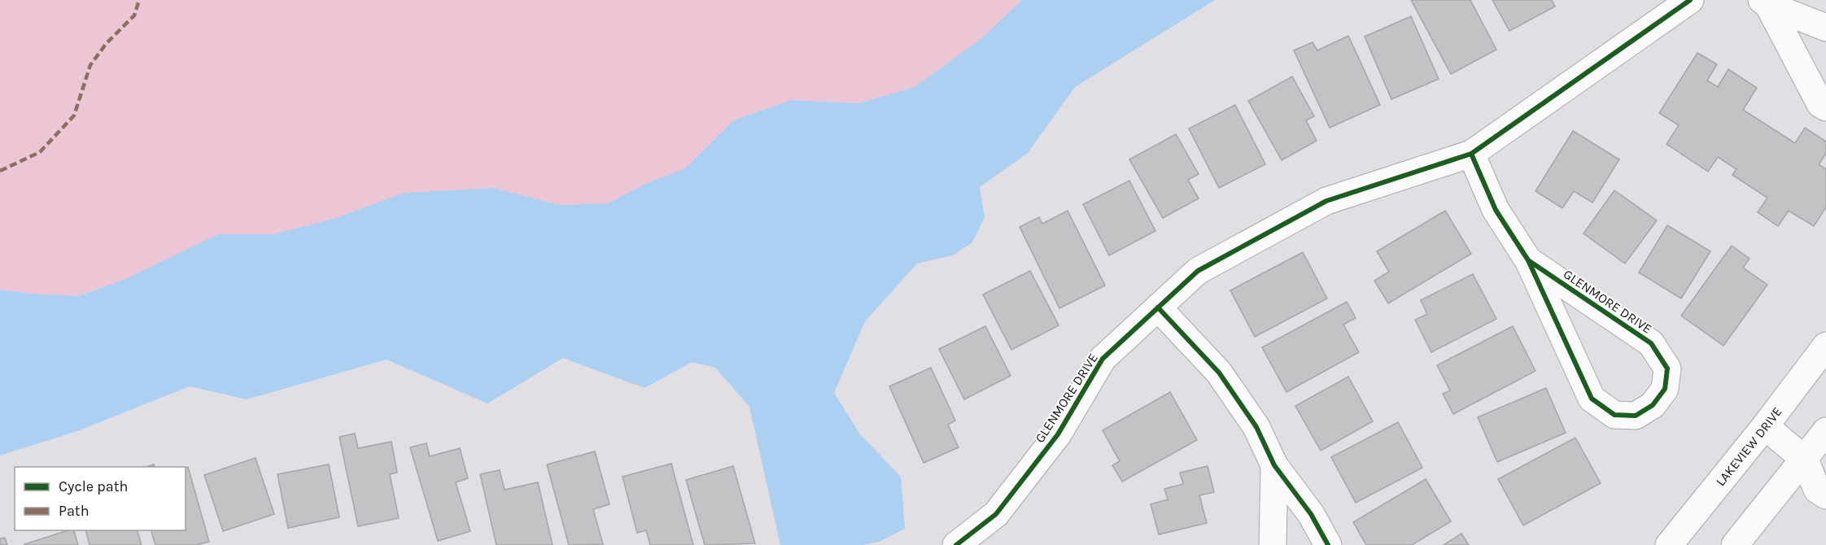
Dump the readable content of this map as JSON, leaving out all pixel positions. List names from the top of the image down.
{
  "streets": {
    "street": ["GLENMORE DRIVE", "LAKEVIEW DRIVE"]
  },
  "legend": ["Cycle path", "Path"]
}
